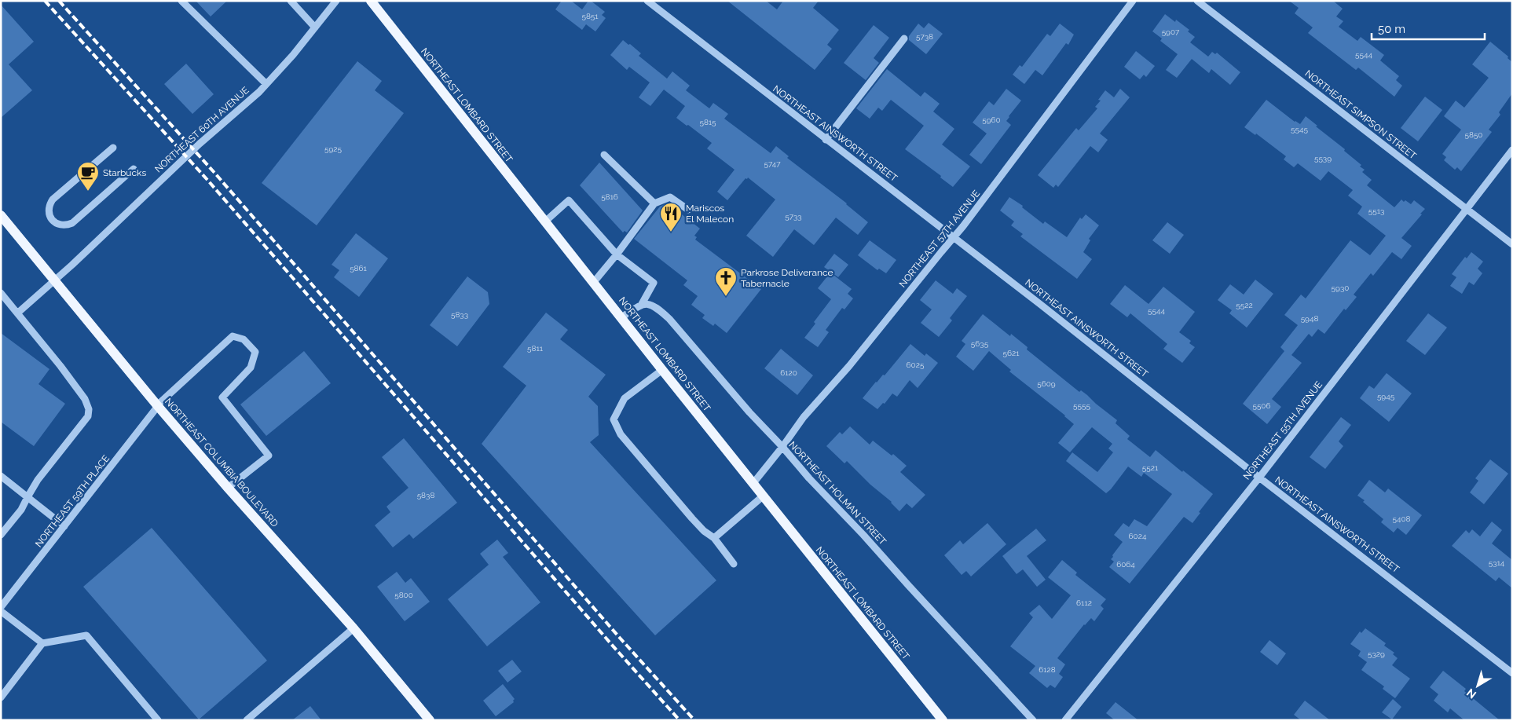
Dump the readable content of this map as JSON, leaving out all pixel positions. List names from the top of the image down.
{
  "streets": {
    "main road": ["NORTHEAST LOMBARD STREET", "NORTHEAST COLUMBIA BOULEVARD"],
    "street": [
      "NORTHEAST SIMPSON STREET",
      "NORTHEAST 60TH AVENUE",
      "NORTHEAST AINSWORTH STREET",
      "NORTHEAST 57TH AVENUE",
      "NORTHEAST 55TH AVENUE",
      "NORTHEAST HOLMAN STREET",
      "NORTHEAST 59TH PLACE"
    ]
  },
  "crossings": [
    ["NORTHEAST LOMBARD STREET", "NORTHEAST 57TH AVENUE"],
    ["NORTHEAST SIMPSON STREET", "NORTHEAST 55TH AVENUE"],
    ["NORTHEAST 60TH AVENUE", "NORTHEAST COLUMBIA BOULEVARD"],
    ["NORTHEAST AINSWORTH STREET", "NORTHEAST 57TH AVENUE"],
    ["NORTHEAST AINSWORTH STREET", "NORTHEAST 55TH AVENUE"],
    ["NORTHEAST 57TH AVENUE", "NORTHEAST HOLMAN STREET"],
    ["NORTHEAST COLUMBIA BOULEVARD", "NORTHEAST 59TH PLACE"]
  ],
  "places": {
    "cafe": ["Starbucks"],
    "restaurant": ["Mariscos El Malecon"],
    "church": ["Parkrose Deliverance Tabernacle"]
  },
  "house_numbers": [
    "5851",
    "5907",
    "5738",
    "5544",
    "5960",
    "5815",
    "5545",
    "5850",
    "5925",
    "5539",
    "5747",
    "5816",
    "5513",
    "5733",
    "5861",
    "5930",
    "5522",
    "5544",
    "5833",
    "5948",
    "5635",
    "5811",
    "5621",
    "6025",
    "6120",
    "5609",
    "5945",
    "5555",
    "5506",
    "5521",
    "5838",
    "5408",
    "6024",
    "5314",
    "6064",
    "5800",
    "6112",
    "5329",
    "6128"
  ],
  "scale_bar": "50 m",
  "north": "bottom left"
}
